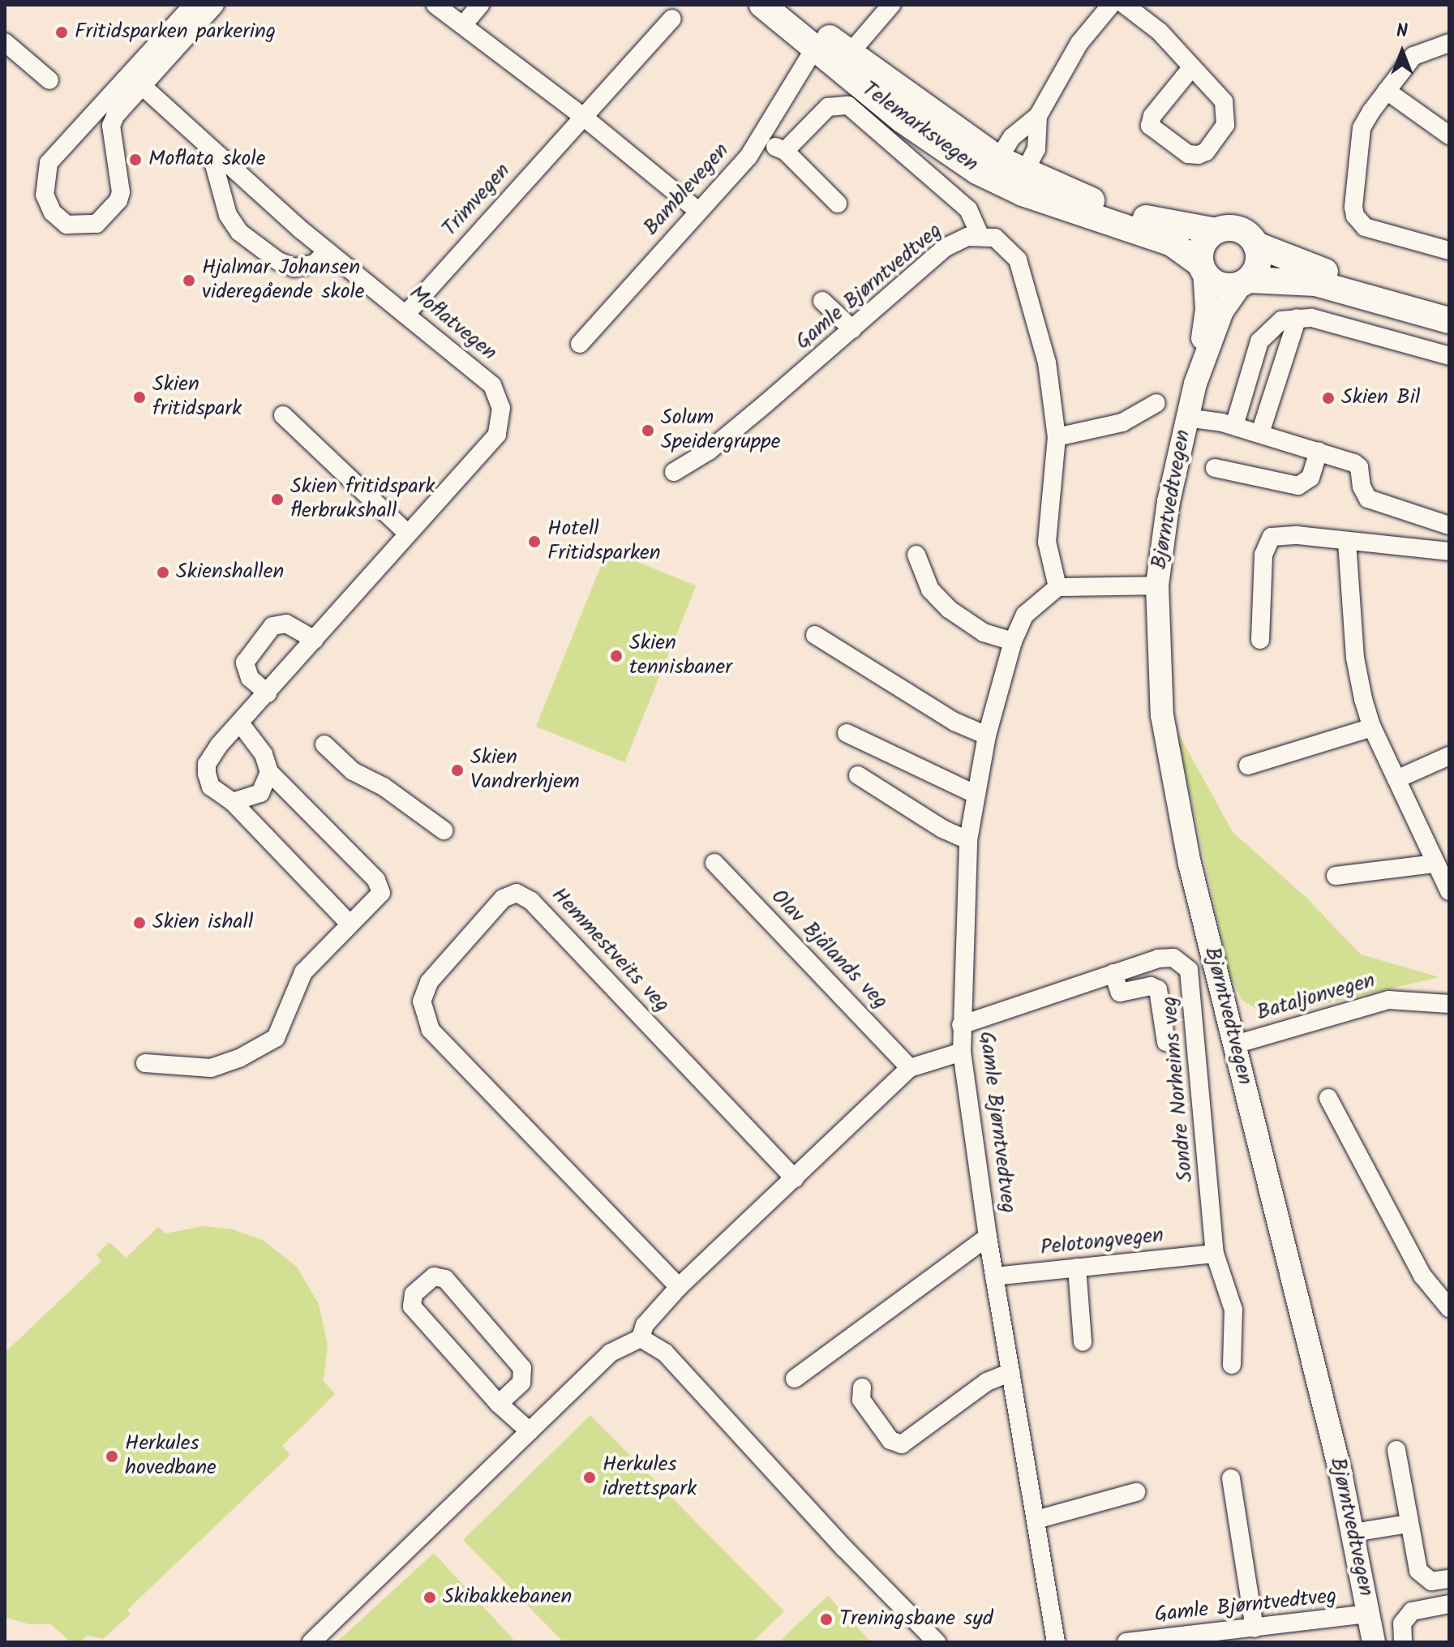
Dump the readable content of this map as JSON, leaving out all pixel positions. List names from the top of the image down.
{
  "streets": {
    "highway": ["Telemarksvegen"],
    "main road": ["Bjørntvedtvegen"],
    "street": [
      "Bamblevegen",
      "Trimvegen",
      "Gamle Bjørntvedtveg",
      "Moflatvegen",
      "Olav Bjålands veg",
      "Hemmestveits veg",
      "Bataljonvegen",
      "Sondre Norheims veg",
      "Pelotongvegen"
    ]
  },
  "crossings": [
    ["Telemarksvegen", "Bjørntvedtvegen"],
    ["Trimvegen", "Moflatvegen"],
    ["Gamle Bjørntvedtveg", "Bjørntvedtvegen"],
    ["Gamle Bjørntvedtveg", "Sondre Norheims veg"],
    ["Gamle Bjørntvedtveg", "Pelotongvegen"],
    ["Bjørntvedtvegen", "Bataljonvegen"],
    ["Sondre Norheims veg", "Pelotongvegen"]
  ],
  "places": [
    "Fritidsparken parkering",
    "Moflata skole",
    "Hjalmar Johansen videregående skole",
    "Skien fritidspark",
    "Skien Bil",
    "Solum Speidergruppe",
    "Skien fritidspark flerbrukshall",
    "Hotell Fritidsparken",
    "Skienshallen",
    "Skien tennisbaner",
    "Skien Vandrerhjem",
    "Skien ishall",
    "Herkules hovedbane",
    "Herkules idrettspark",
    "Skibakkebanen",
    "Treningsbane syd"
  ],
  "north": "top"
}
